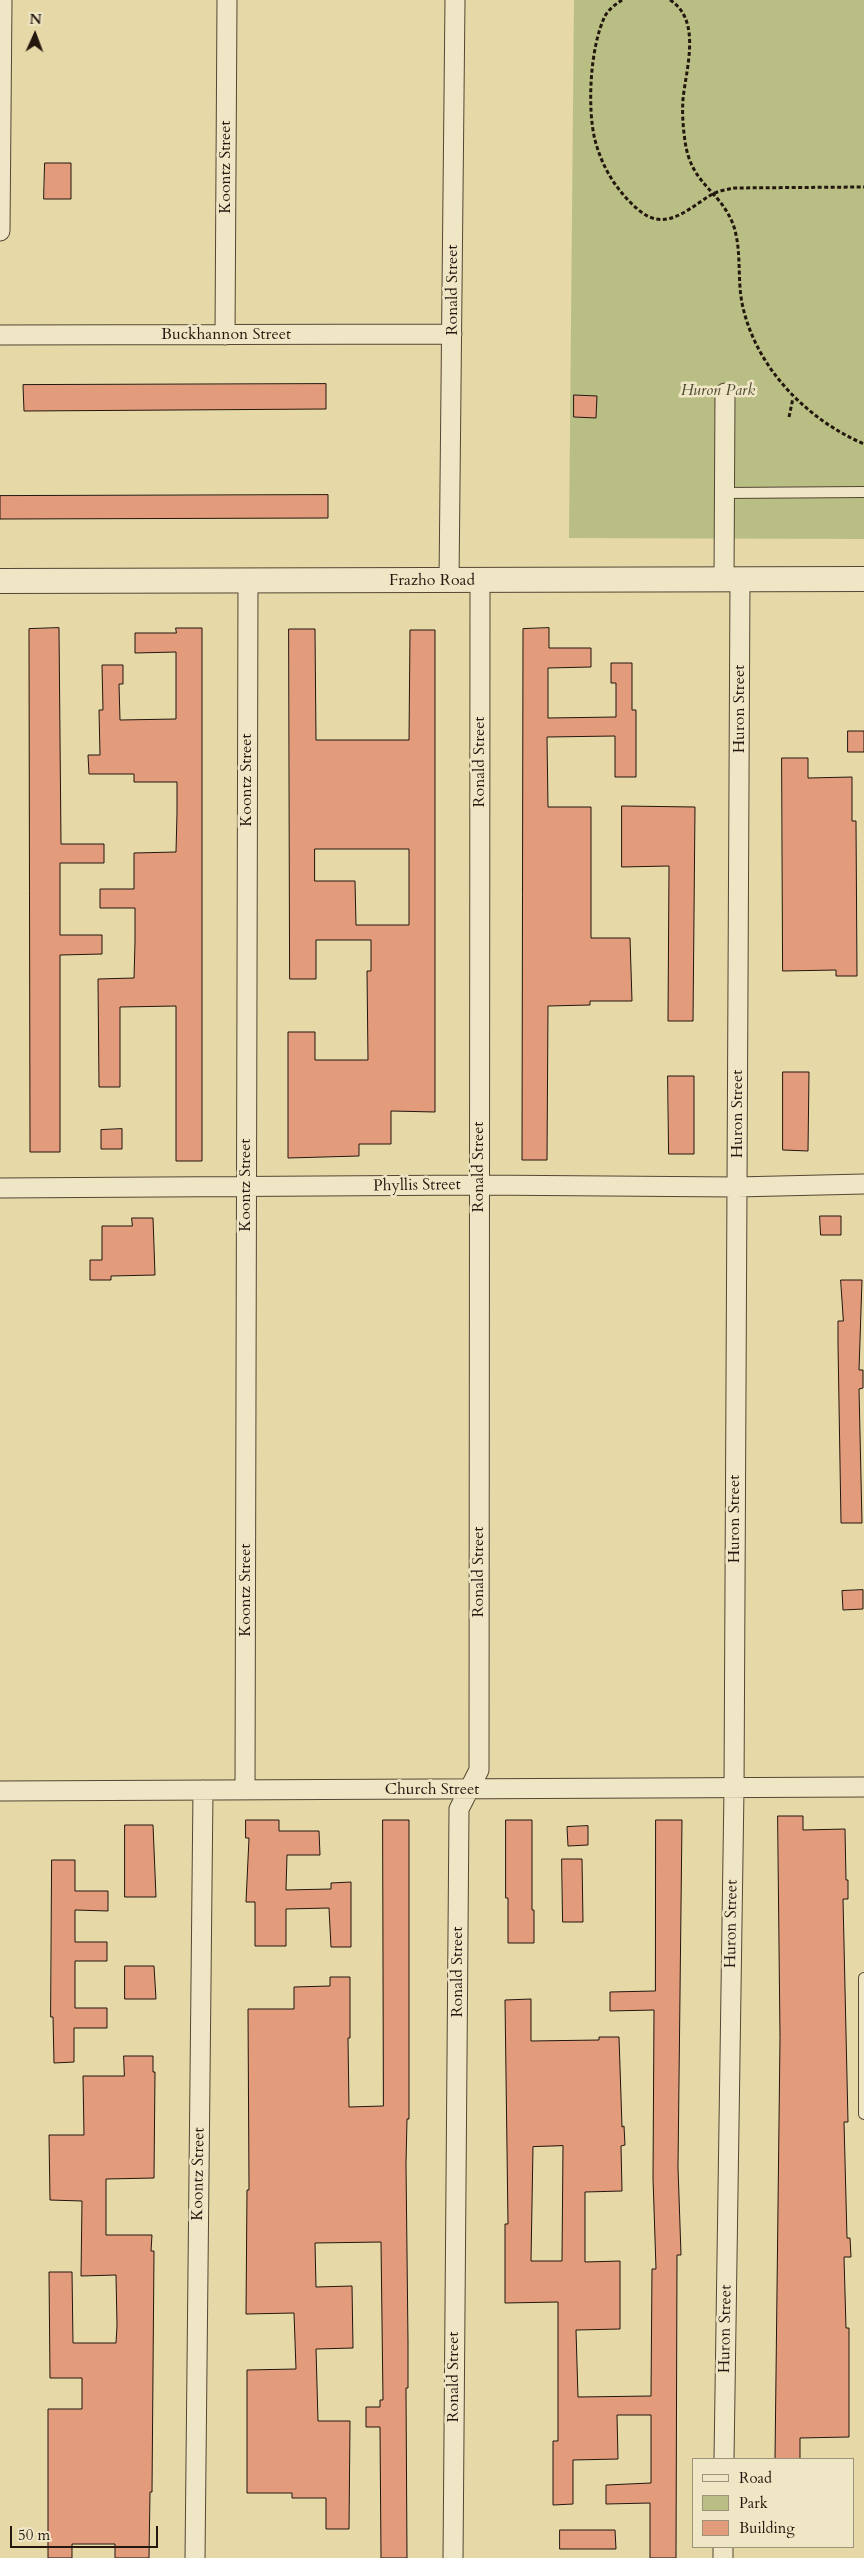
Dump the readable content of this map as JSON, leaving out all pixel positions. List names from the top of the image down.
{
  "streets": {
    "street": [
      "Koontz Street",
      "Ronald Street",
      "Buckhannon Street",
      "Frazho Road",
      "Huron Street",
      "Phyllis Street",
      "Church Street"
    ]
  },
  "crossings": [
    ["Koontz Street", "Buckhannon Street"],
    ["Koontz Street", "Frazho Road"],
    ["Koontz Street", "Phyllis Street"],
    ["Koontz Street", "Church Street"],
    ["Ronald Street", "Buckhannon Street"],
    ["Ronald Street", "Frazho Road"],
    ["Ronald Street", "Phyllis Street"],
    ["Ronald Street", "Church Street"],
    ["Frazho Road", "Huron Street"],
    ["Huron Street", "Phyllis Street"],
    ["Huron Street", "Church Street"]
  ],
  "parks": ["Huron Park"],
  "legend": ["Road", "Park", "Building"],
  "scale_bar": "50 m",
  "north": "top"
}
